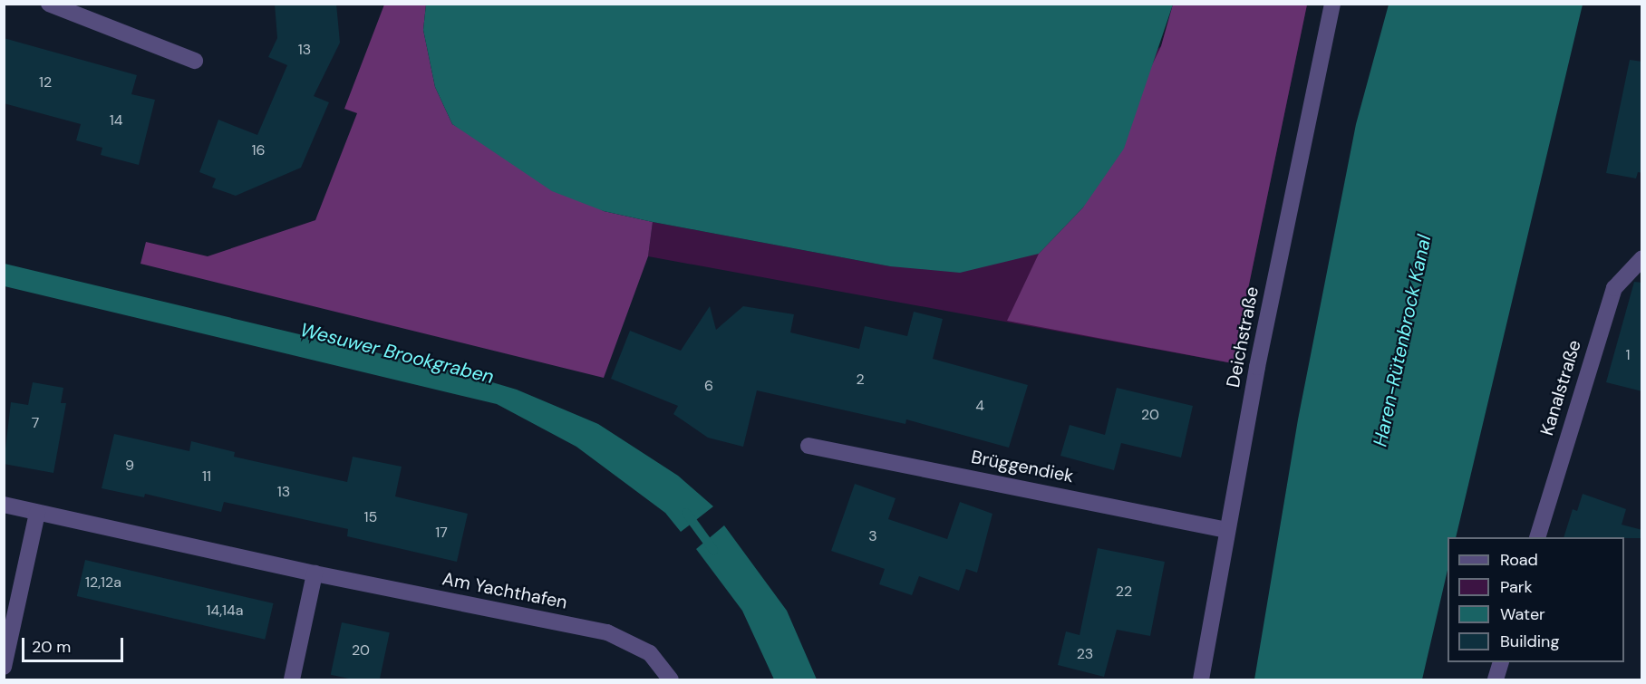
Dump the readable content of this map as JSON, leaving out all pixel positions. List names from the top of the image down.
{
  "streets": {
    "street": [
      "Deichstraße",
      "Kanalstraße",
      "Brüggendiek",
      "Am Yachthafen"
    ]
  },
  "crossings": [
    ["Deichstraße", "Brüggendiek"]
  ],
  "water": ["Haren-Rütenbrock Kanal", "Wesuwer Brookgraben"],
  "house_numbers": [
    "13",
    "12",
    "14",
    "16",
    "1",
    "2",
    "6",
    "4",
    "20",
    "7",
    "9",
    "11",
    "13",
    "15",
    "17",
    "3",
    "12,12a",
    "22",
    "14,14a",
    "20",
    "23"
  ],
  "legend": [
    "Road",
    "Park",
    "Water",
    "Building"
  ],
  "scale_bar": "20 m"
}
